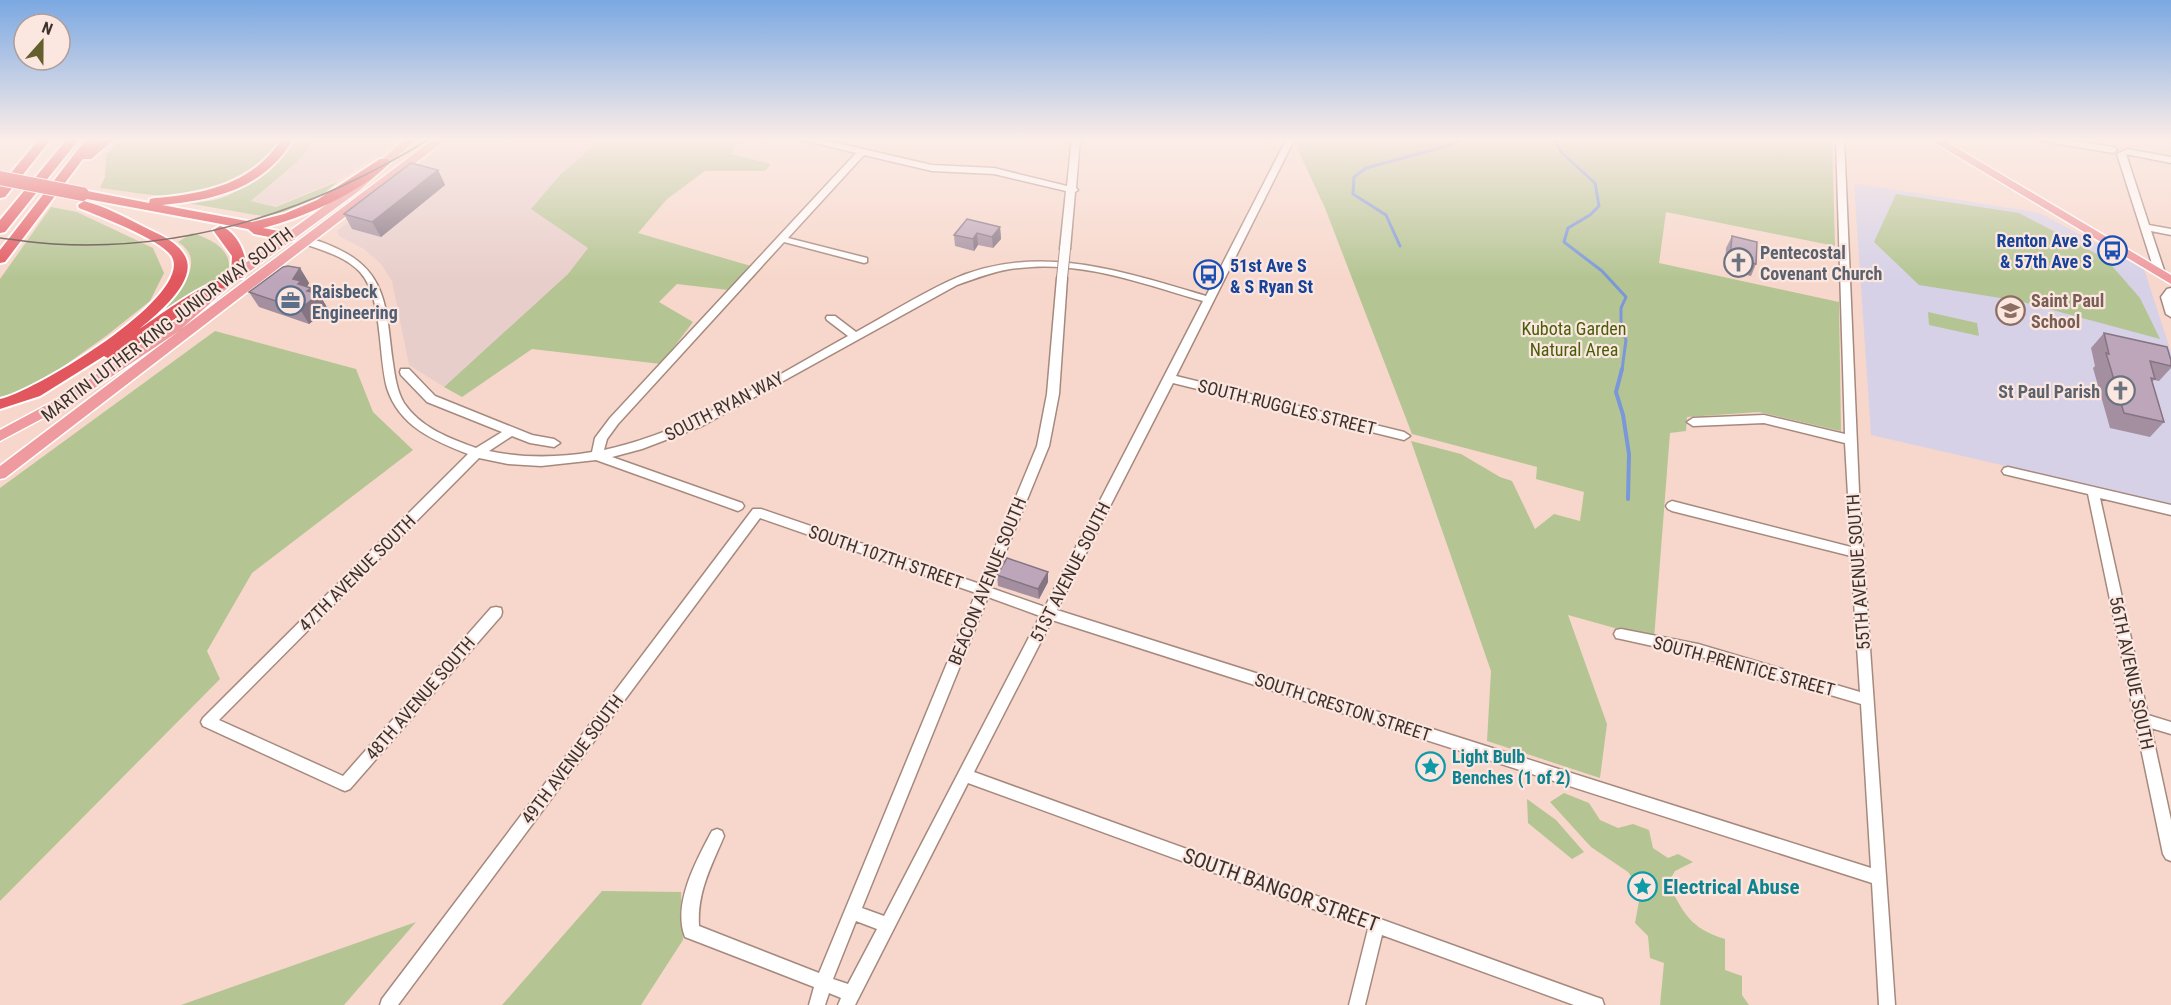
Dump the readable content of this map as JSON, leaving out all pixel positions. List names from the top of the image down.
{
  "streets": {
    "main road": ["MARTIN LUTHER KING JUNIOR WAY SOUTH"],
    "street": [
      "SOUTH RYAN WAY",
      "SOUTH RUGGLES STREET",
      "SOUTH 107TH STREET",
      "51ST AVENUE SOUTH",
      "55TH AVENUE SOUTH",
      "47TH AVENUE SOUTH",
      "BEACON AVENUE SOUTH",
      "SOUTH PRENTICE STREET",
      "56TH AVENUE SOUTH",
      "48TH AVENUE SOUTH",
      "SOUTH CRESTON STREET",
      "49TH AVENUE SOUTH",
      "SOUTH BANGOR STREET"
    ]
  },
  "crossings": [
    ["MARTIN LUTHER KING JUNIOR WAY SOUTH", "SOUTH RYAN WAY"],
    ["SOUTH RYAN WAY", "51ST AVENUE SOUTH"],
    ["SOUTH RYAN WAY", "47TH AVENUE SOUTH"],
    ["SOUTH RUGGLES STREET", "51ST AVENUE SOUTH"],
    ["SOUTH 107TH STREET", "51ST AVENUE SOUTH"],
    ["SOUTH 107TH STREET", "BEACON AVENUE SOUTH"],
    ["SOUTH 107TH STREET", "SOUTH CRESTON STREET"],
    ["SOUTH 107TH STREET", "49TH AVENUE SOUTH"],
    ["51ST AVENUE SOUTH", "SOUTH CRESTON STREET"],
    ["51ST AVENUE SOUTH", "SOUTH BANGOR STREET"],
    ["55TH AVENUE SOUTH", "SOUTH PRENTICE STREET"],
    ["55TH AVENUE SOUTH", "SOUTH CRESTON STREET"],
    ["47TH AVENUE SOUTH", "48TH AVENUE SOUTH"]
  ],
  "parks": ["Kubota Garden Natural Area"],
  "places": {
    "bus stop": ["Renton Ave S & 57th Ave S", "51st Ave S & S Ryan St"],
    "church": ["Pentecostal Covenant Church", "St Paul Parish"],
    "office": ["Raisbeck Engineering"],
    "school or university": ["Saint Paul School"],
    "place": ["Light Bulb Benches (1 of 2)", "Electrical Abuse"]
  },
  "north": "top"
}
